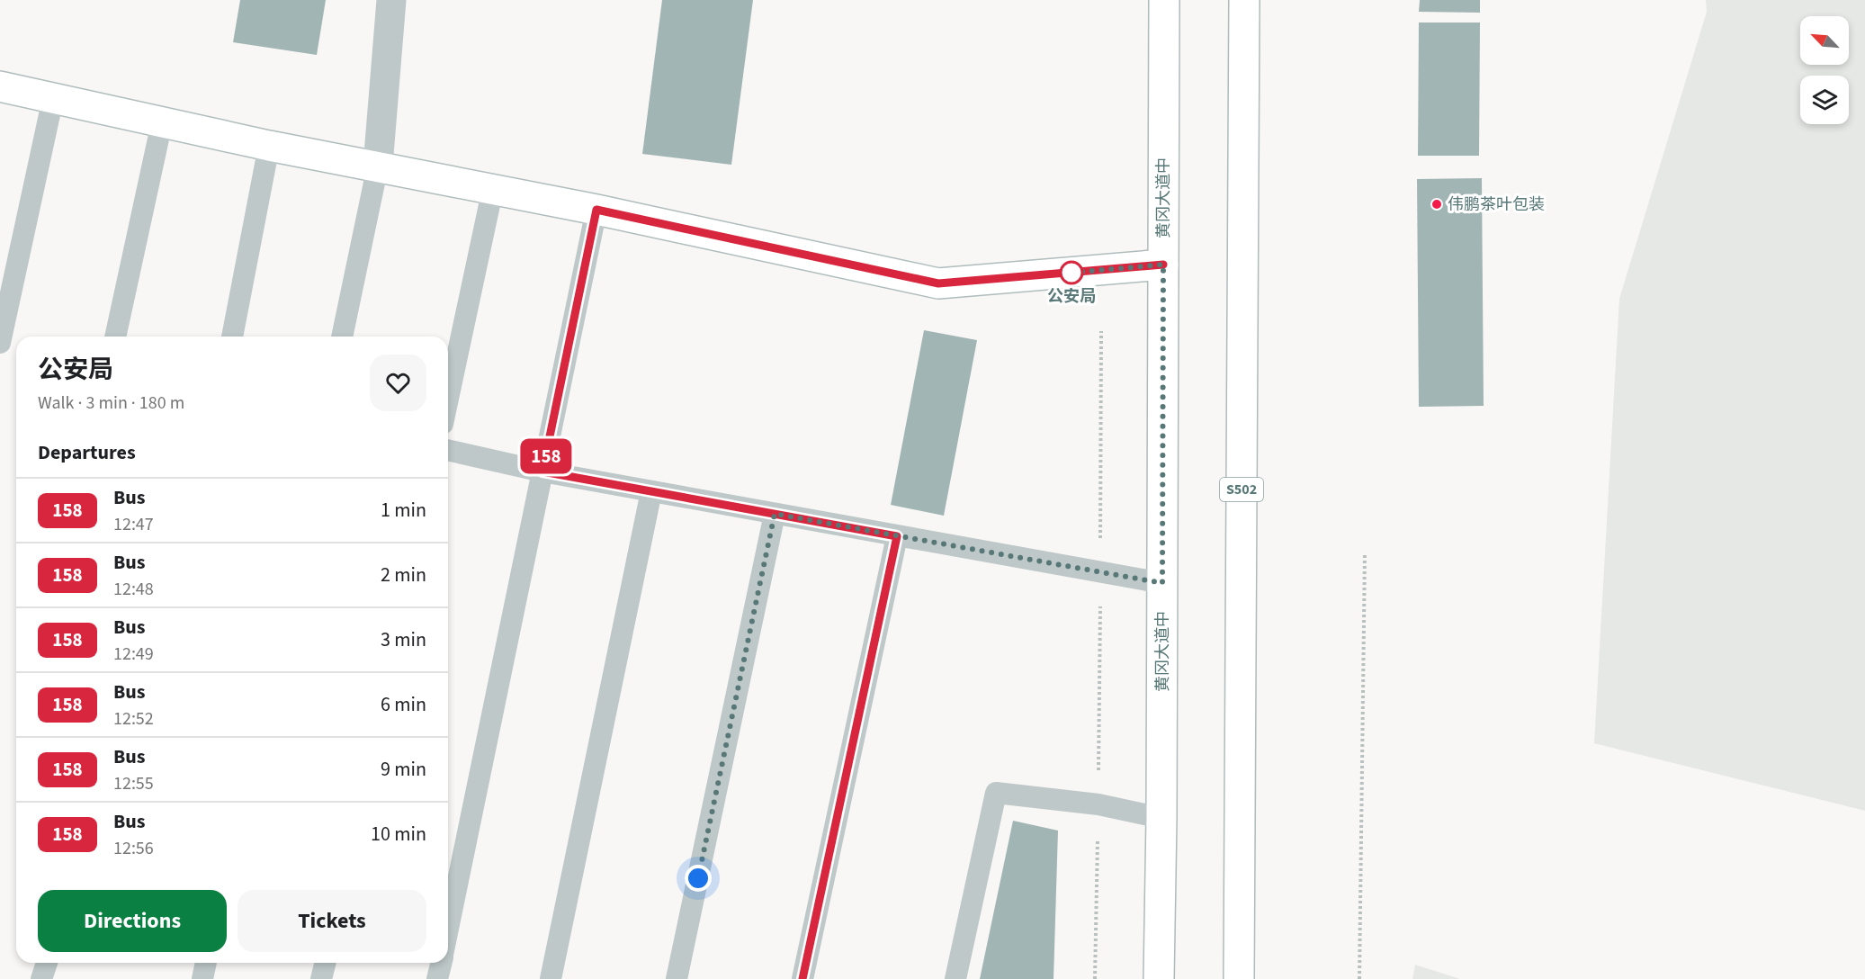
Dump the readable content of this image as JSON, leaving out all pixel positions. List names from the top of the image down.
{
  "streets": {
    "main road": ["黄冈大道中", "S502"]
  },
  "places": ["伟鹏茶叶包装", "公安局"],
  "lines": ["bus line 158"],
  "north": "top left",
  "page": {
    "on_map": "158",
    "heading": [
      ["公安局", "Walk · 3 min · 180 m"],
      "Departures"
    ],
    "list": [
      {
        "mark": "158",
        "name": "Bus",
        "note": "12:47",
        "value": "1 min"
      },
      {
        "mark": "158",
        "name": "Bus",
        "note": "12:48",
        "value": "2 min"
      },
      {
        "mark": "158",
        "name": "Bus",
        "note": "12:49",
        "value": "3 min"
      },
      {
        "mark": "158",
        "name": "Bus",
        "note": "12:52",
        "value": "6 min"
      },
      {
        "mark": "158",
        "name": "Bus",
        "note": "12:55",
        "value": "9 min"
      },
      {
        "mark": "158",
        "name": "Bus",
        "note": "12:56",
        "value": "10 min"
      }
    ],
    "buttons": ["Directions", "Tickets"]
  }
}
